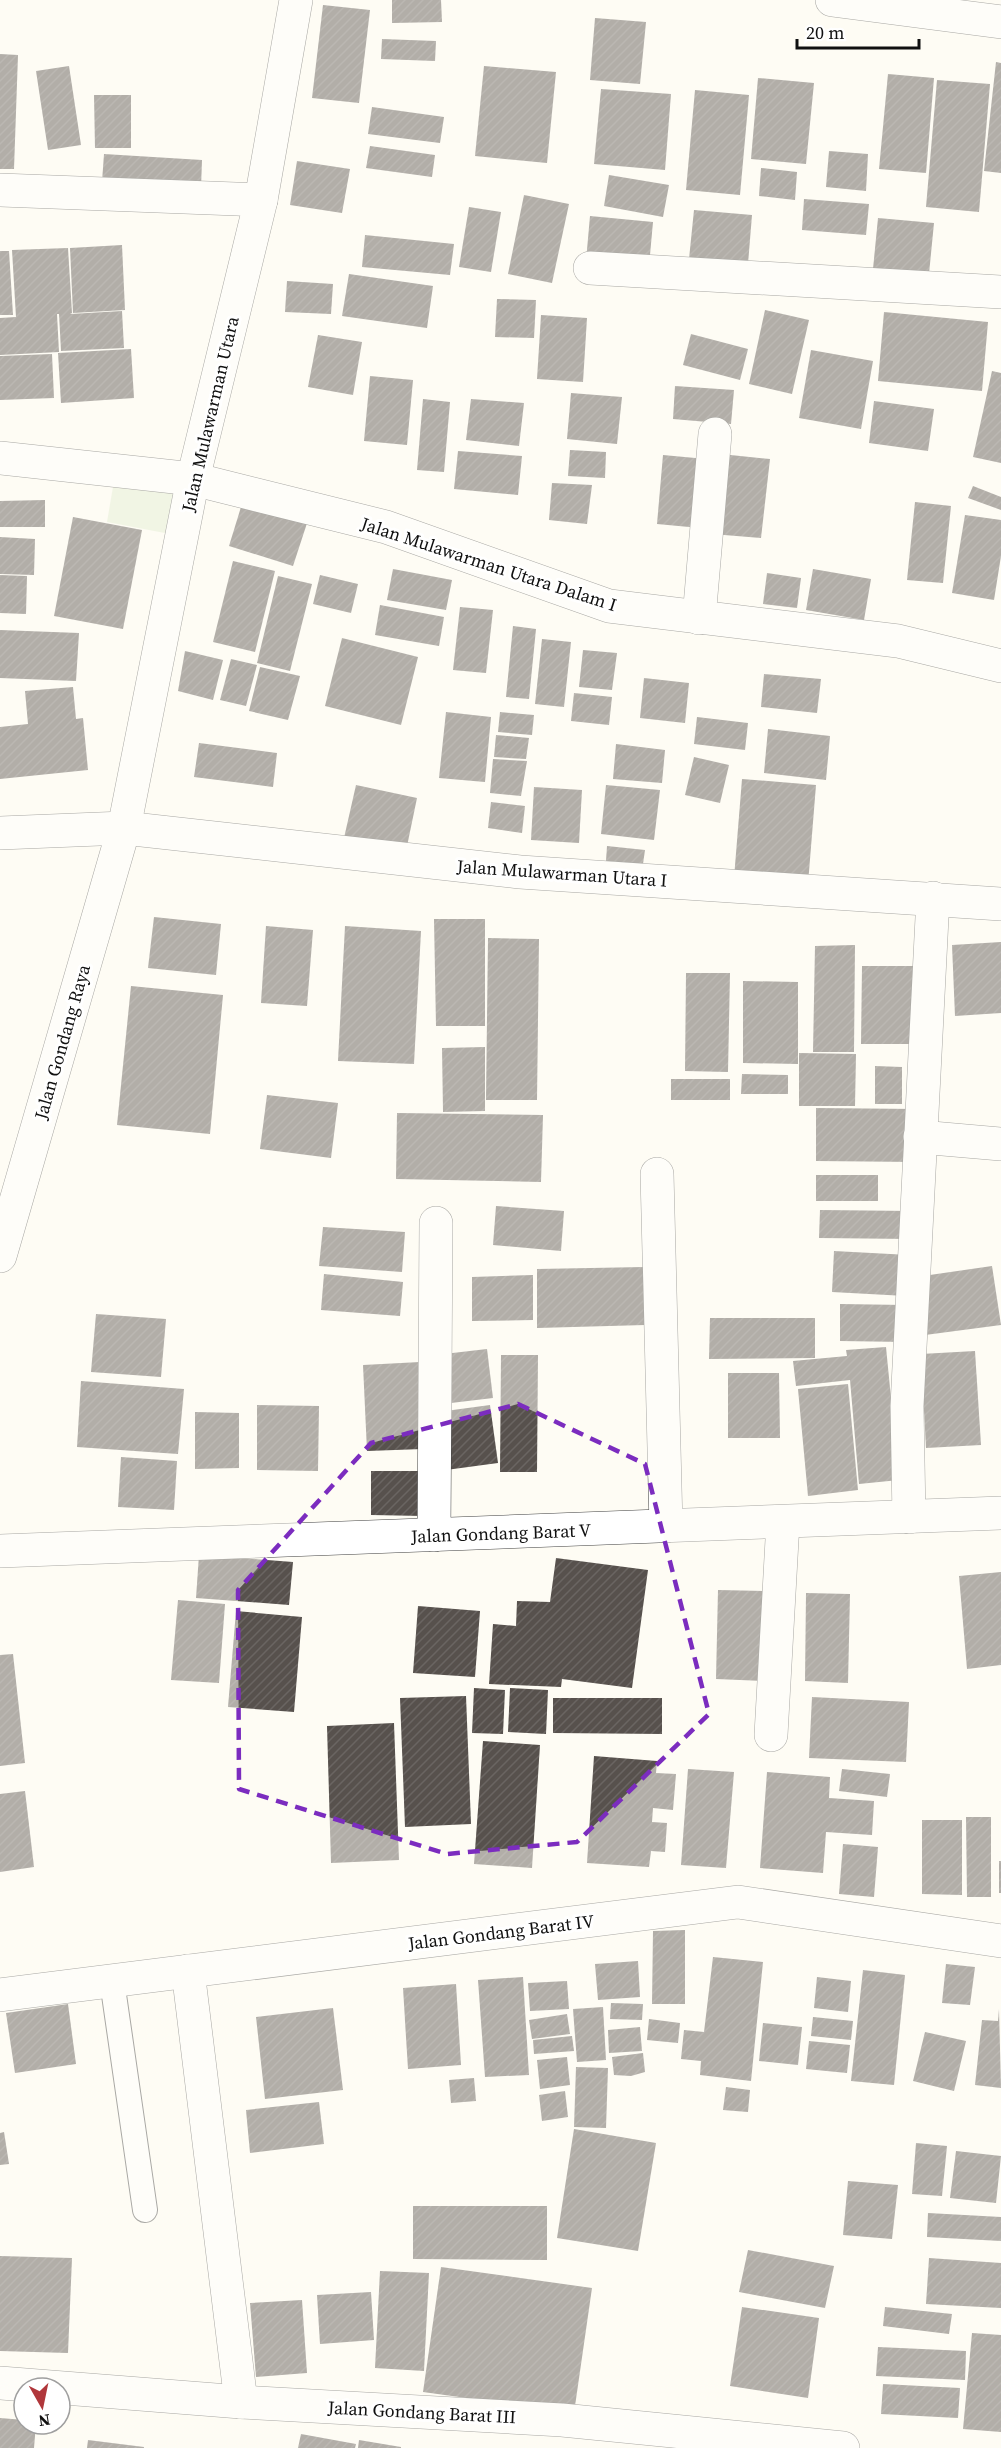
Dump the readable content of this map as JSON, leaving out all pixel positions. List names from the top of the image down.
{
  "streets": {
    "street": [
      "Jalan Mulawarman Utara",
      "Jalan Mulawarman Utara Dalam I",
      "Jalan Mulawarman Utara I",
      "Jalan Gondang Raya",
      "Jalan Gondang Barat V",
      "Jalan Gondang Barat IV",
      "Jalan Gondang Barat III"
    ]
  },
  "crossings": [
    ["Jalan Mulawarman Utara", "Jalan Mulawarman Utara Dalam I"],
    ["Jalan Mulawarman Utara", "Jalan Mulawarman Utara I"],
    ["Jalan Mulawarman Utara", "Jalan Gondang Raya"],
    ["Jalan Mulawarman Utara I", "Jalan Gondang Raya"]
  ],
  "scale_bar": "20 m",
  "north": "bottom"
}
